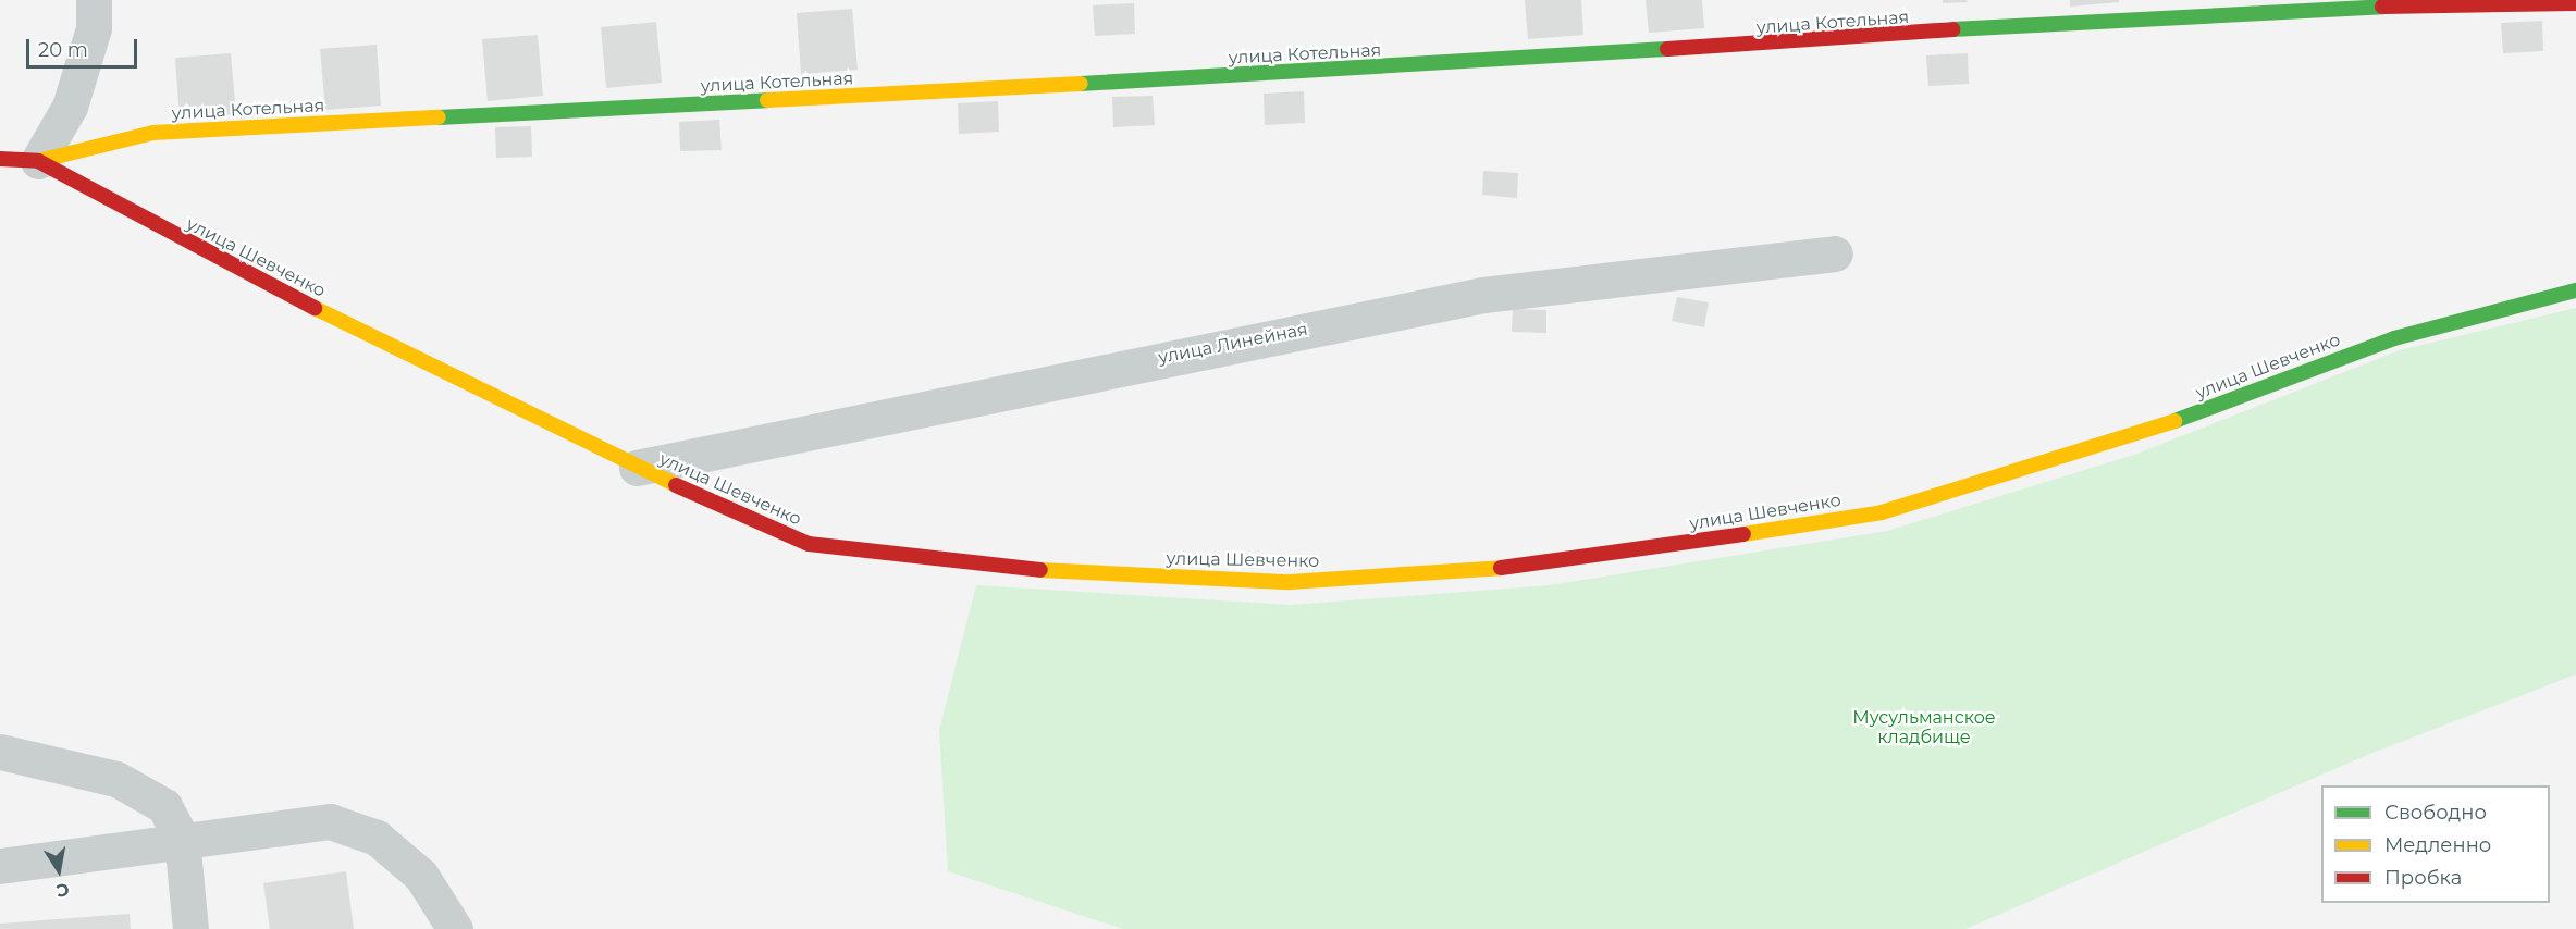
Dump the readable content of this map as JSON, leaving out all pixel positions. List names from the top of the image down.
{
  "streets": {
    "street": ["улица Котельная", "улица Шевченко", "улица Линейная"]
  },
  "crossings": [
    ["улица Котельная", "улица Шевченко"],
    ["улица Шевченко", "улица Линейная"]
  ],
  "parks": ["Мусульманское кладбище"],
  "legend": ["Свободно", "Медленно", "Пробка"],
  "scale_bar": "20 m",
  "north": "bottom"
}
